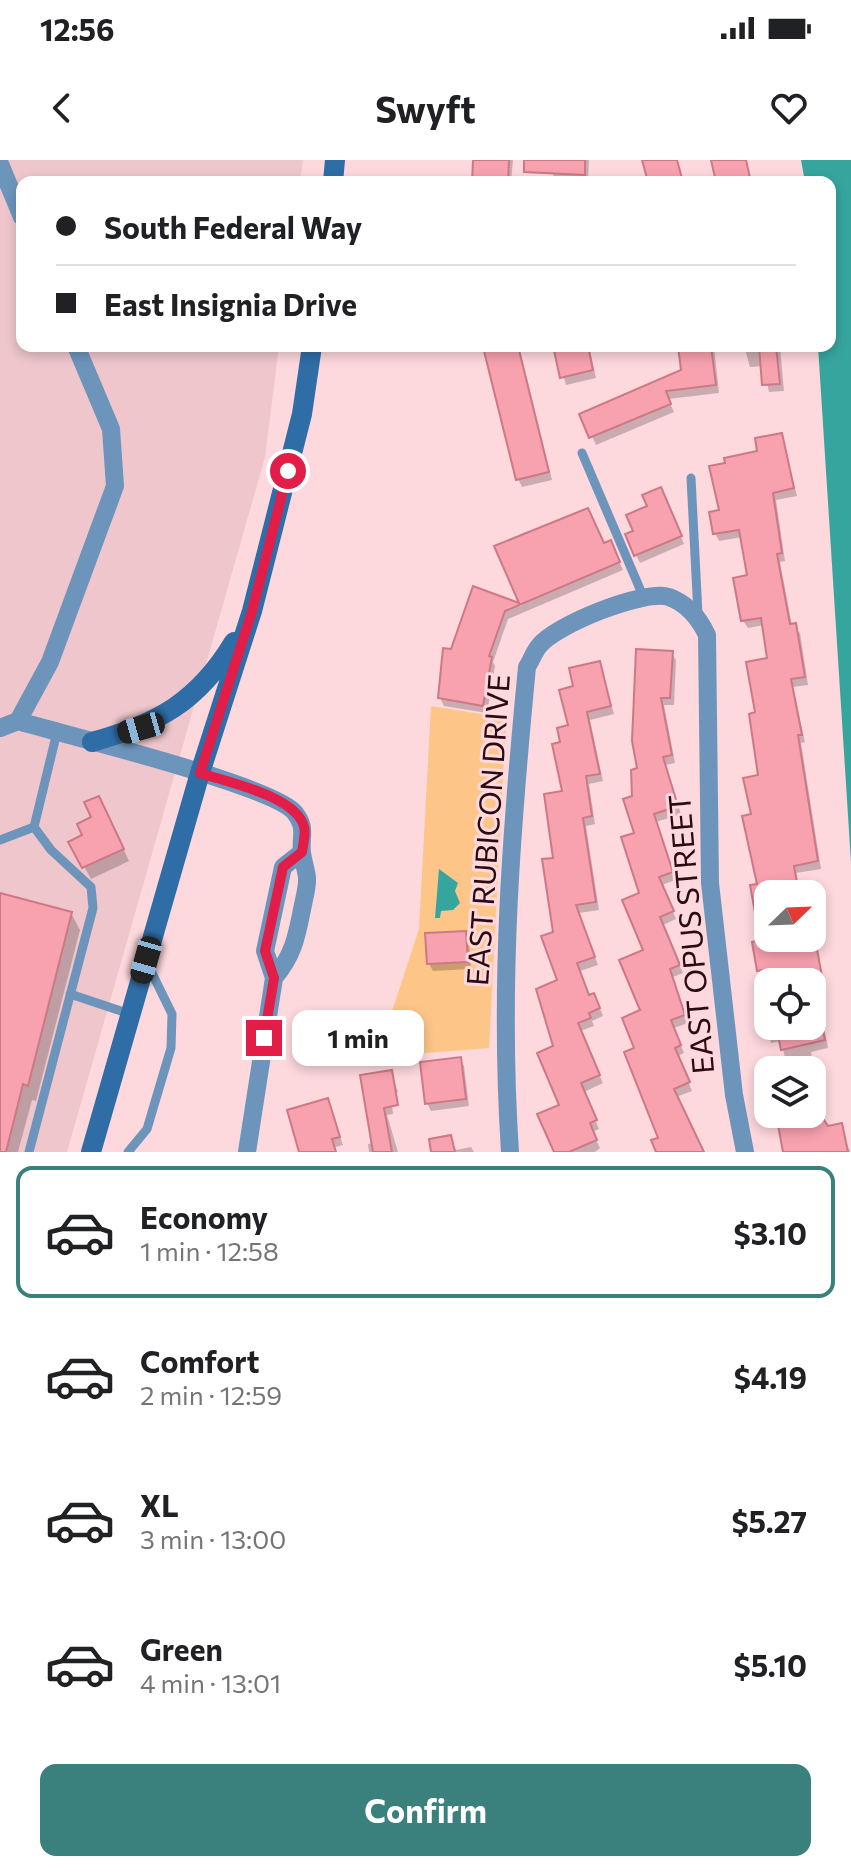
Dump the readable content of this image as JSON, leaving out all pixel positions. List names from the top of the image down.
{
  "streets": {
    "street": ["EAST RUBICON DRIVE", "EAST OPUS STREET"]
  },
  "north": "top right",
  "page": {
    "status": "12:56",
    "header": "Swyft",
    "banner": ["South Federal Way", "East Insignia Drive"],
    "bubble": "1 min",
    "list": [
      {
        "name": "Economy",
        "note": "1 min · 12:58",
        "value": "$3.10"
      },
      {
        "name": "Comfort",
        "note": "2 min · 12:59",
        "value": "$4.19"
      },
      {
        "name": "XL",
        "note": "3 min · 13:00",
        "value": "$5.27"
      },
      {
        "name": "Green",
        "note": "4 min · 13:01",
        "value": "$5.10"
      }
    ],
    "buttons": "Confirm"
  }
}
